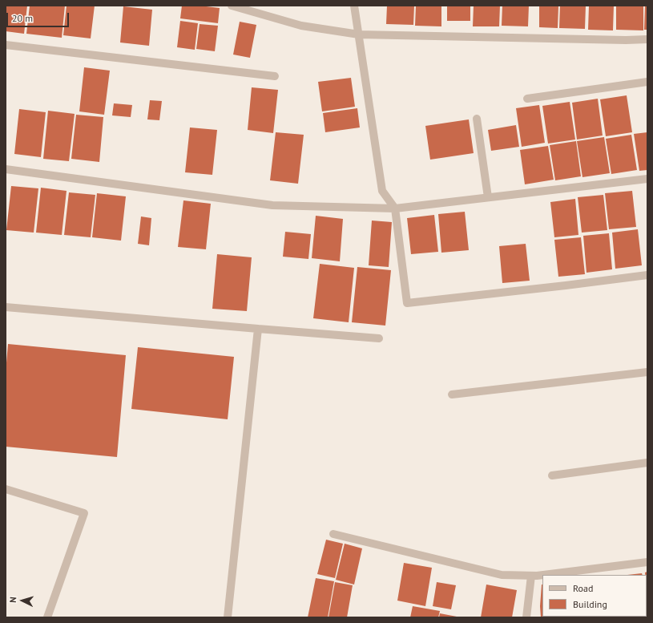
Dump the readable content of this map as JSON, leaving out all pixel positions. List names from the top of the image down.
{
  "legend": ["Road", "Building"],
  "scale_bar": "20 m",
  "north": "left"
}
